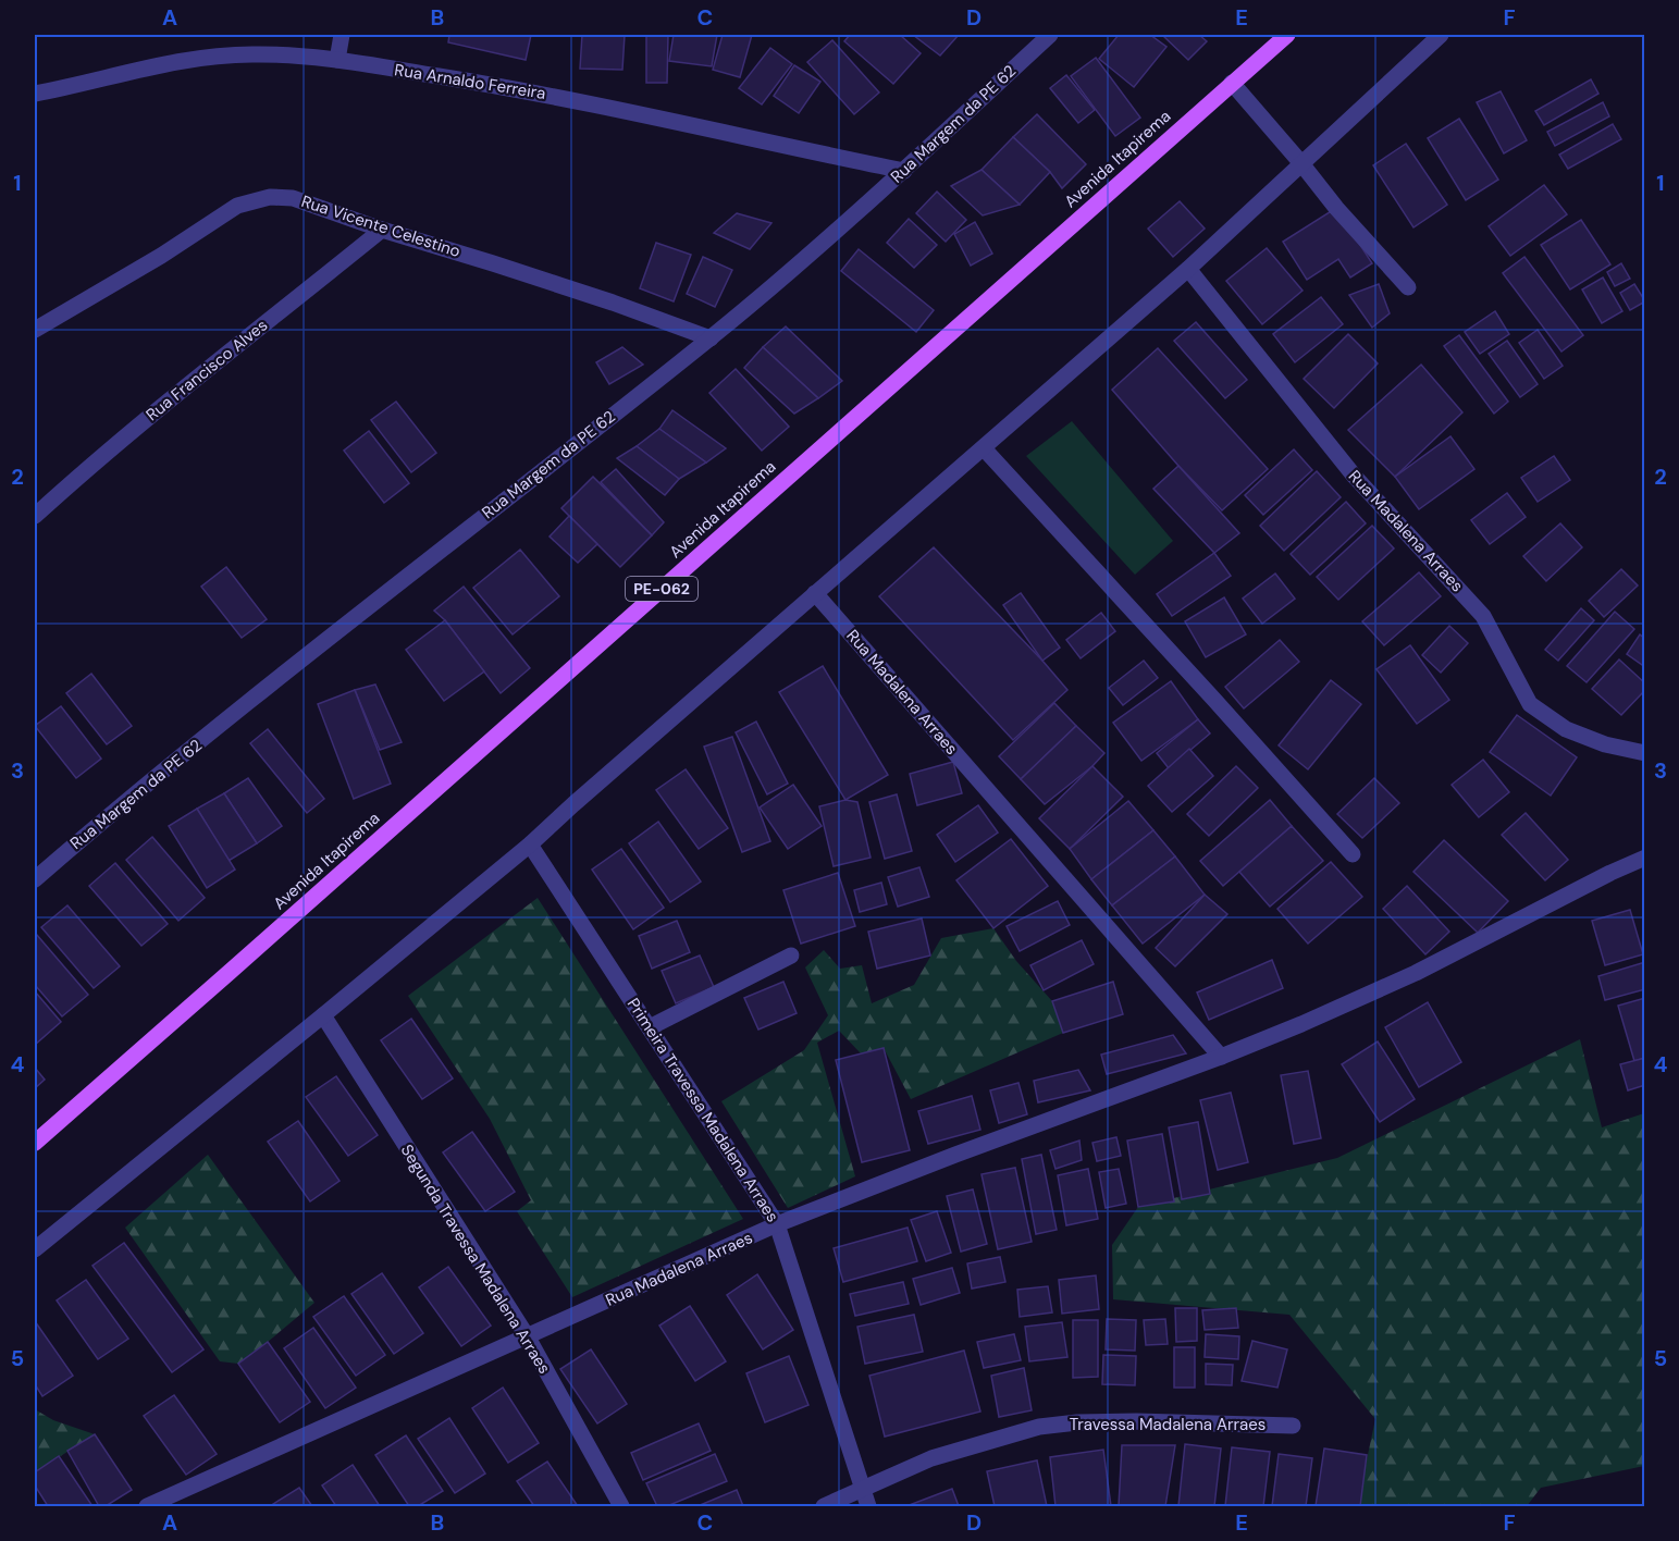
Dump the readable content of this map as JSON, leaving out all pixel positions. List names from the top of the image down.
{
  "streets": {
    "main road": ["Avenida Itapirema", "PE-062"],
    "street": [
      "Rua Arnaldo Ferreira",
      "Rua Margem da PE 62",
      "Rua Vicente Celestino",
      "Rua Francisco Alves",
      "Rua Madalena Arraes",
      "Primeira Travessa Madalena Arraes",
      "Segunda Travessa Madalena Arraes",
      "Travessa Madalena Arraes"
    ]
  },
  "crossings": [
    ["Rua Arnaldo Ferreira", "Rua Margem da PE 62"],
    ["Rua Margem da PE 62", "Rua Vicente Celestino"],
    ["Rua Vicente Celestino", "Rua Francisco Alves"],
    ["Rua Madalena Arraes", "Primeira Travessa Madalena Arraes"],
    ["Rua Madalena Arraes", "Segunda Travessa Madalena Arraes"],
    ["Primeira Travessa Madalena Arraes", "Travessa Madalena Arraes"]
  ],
  "grid": {
    "columns": [
      "A",
      "B",
      "C",
      "D",
      "E",
      "F"
    ],
    "rows": [
      "1",
      "2",
      "3",
      "4",
      "5"
    ]
  }
}
